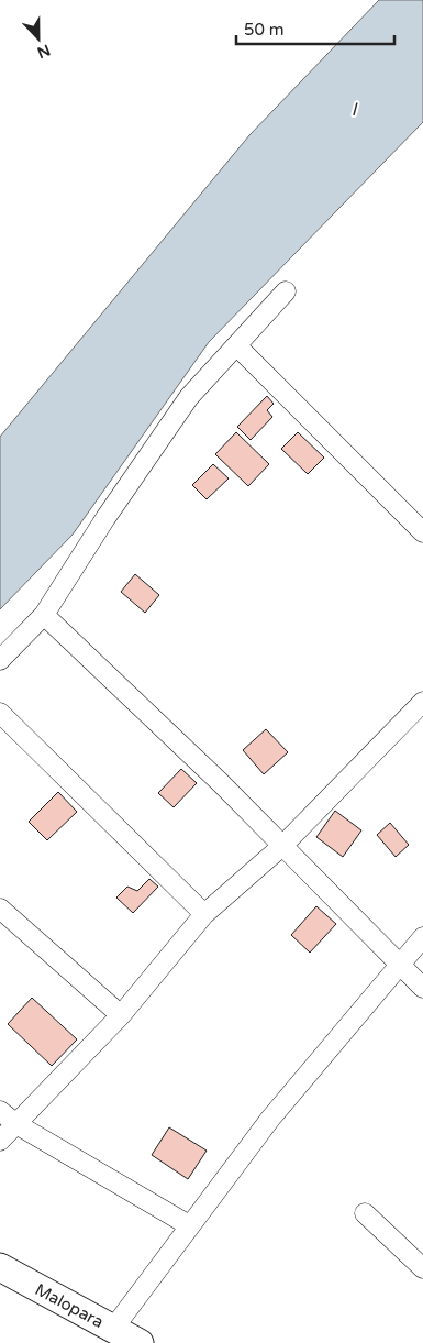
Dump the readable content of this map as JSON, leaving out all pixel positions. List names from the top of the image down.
{
  "streets": {
    "street": ["Malopara"]
  },
  "water": ["l"],
  "scale_bar": "50 m",
  "north": "bottom"
}
